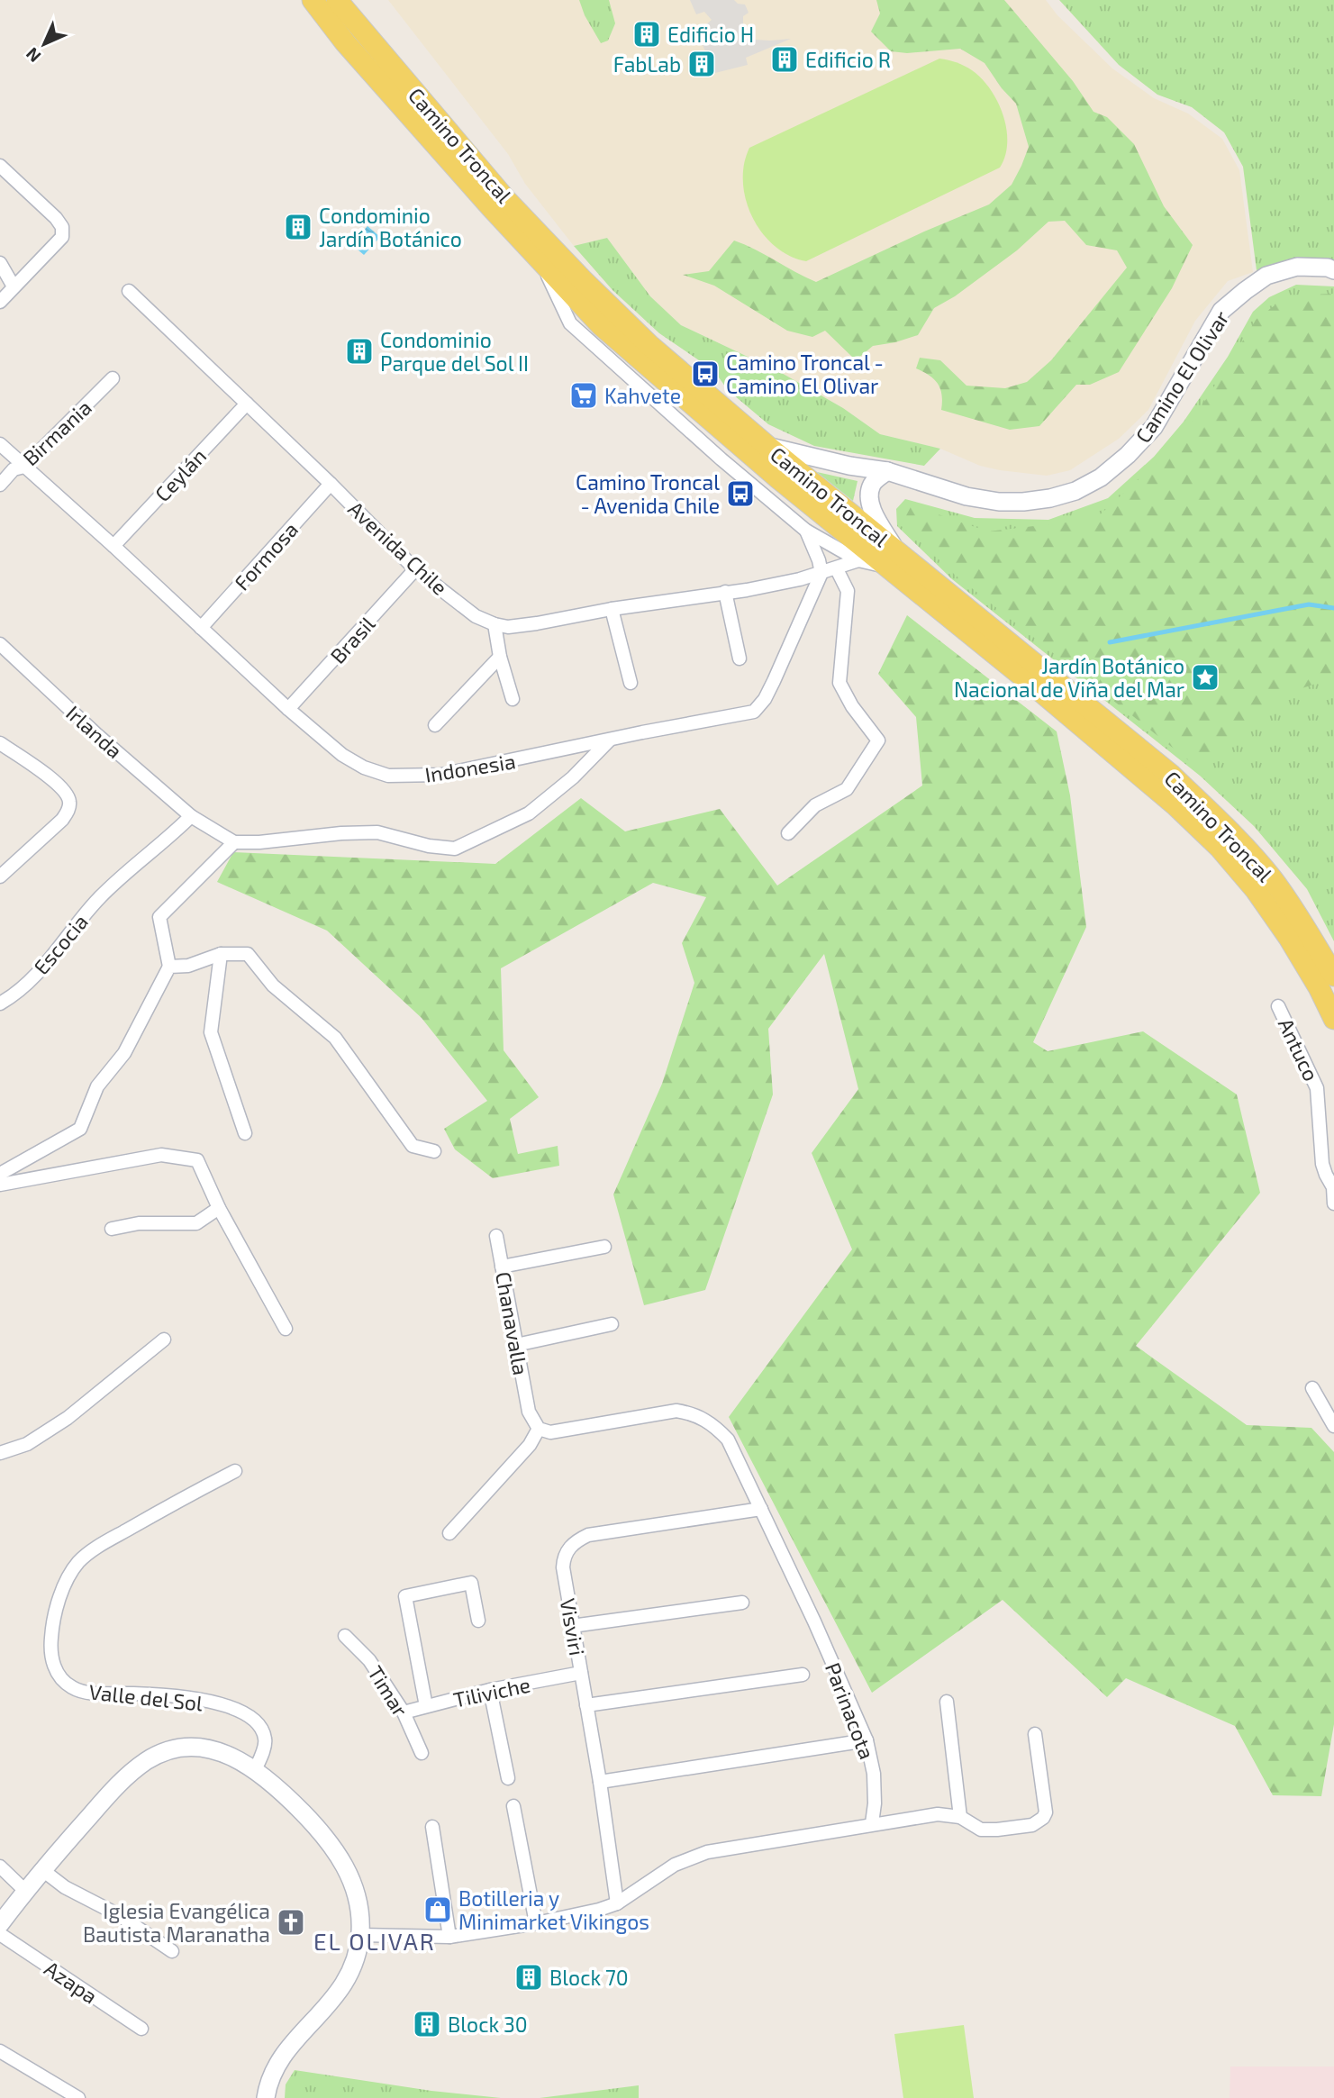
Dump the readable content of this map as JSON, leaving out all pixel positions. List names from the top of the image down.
{
  "streets": {
    "main road": ["Camino Troncal", "Camino El Olivar"],
    "street": [
      "Birmania",
      "Ceylán",
      "Avenida Chile",
      "Formosa",
      "Brasil",
      "Irlanda",
      "Indonesia",
      "Escocia",
      "Antuco",
      "Chanavalla",
      "Visviri",
      "Timar",
      "Tiliviche",
      "Valle del Sol",
      "Parinacota",
      "Azapa"
    ]
  },
  "crossings": [
    ["Camino Troncal", "Camino El Olivar"],
    ["Camino Troncal", "Avenida Chile"],
    ["Camino Troncal", "Indonesia"],
    ["Birmania", "Indonesia"],
    ["Ceylán", "Avenida Chile"],
    ["Ceylán", "Indonesia"],
    ["Avenida Chile", "Formosa"],
    ["Avenida Chile", "Brasil"],
    ["Avenida Chile", "Indonesia"],
    ["Formosa", "Indonesia"],
    ["Brasil", "Indonesia"],
    ["Irlanda", "Escocia"],
    ["Chanavalla", "Parinacota"],
    ["Visviri", "Tiliviche"],
    ["Visviri", "Parinacota"],
    ["Timar", "Tiliviche"]
  ],
  "districts": ["EL OLIVAR"],
  "places": {
    "building": [
      "Edificio H",
      "Edificio R",
      "FabLab",
      "Condominio Jardín Botánico",
      "Condominio Parque del Sol II",
      "Block 70",
      "Block 30"
    ],
    "bus stop": ["Camino Troncal - Camino El Olivar", "Camino Troncal - Avenida Chile"],
    "supermarket": ["Kahvete"],
    "place": ["Jardín Botánico Nacional de Viña del Mar"],
    "shop": ["Botilleria y Minimarket Vikingos"],
    "church": ["Iglesia Evangélica Bautista Maranatha"]
  },
  "north": "bottom left"
}
